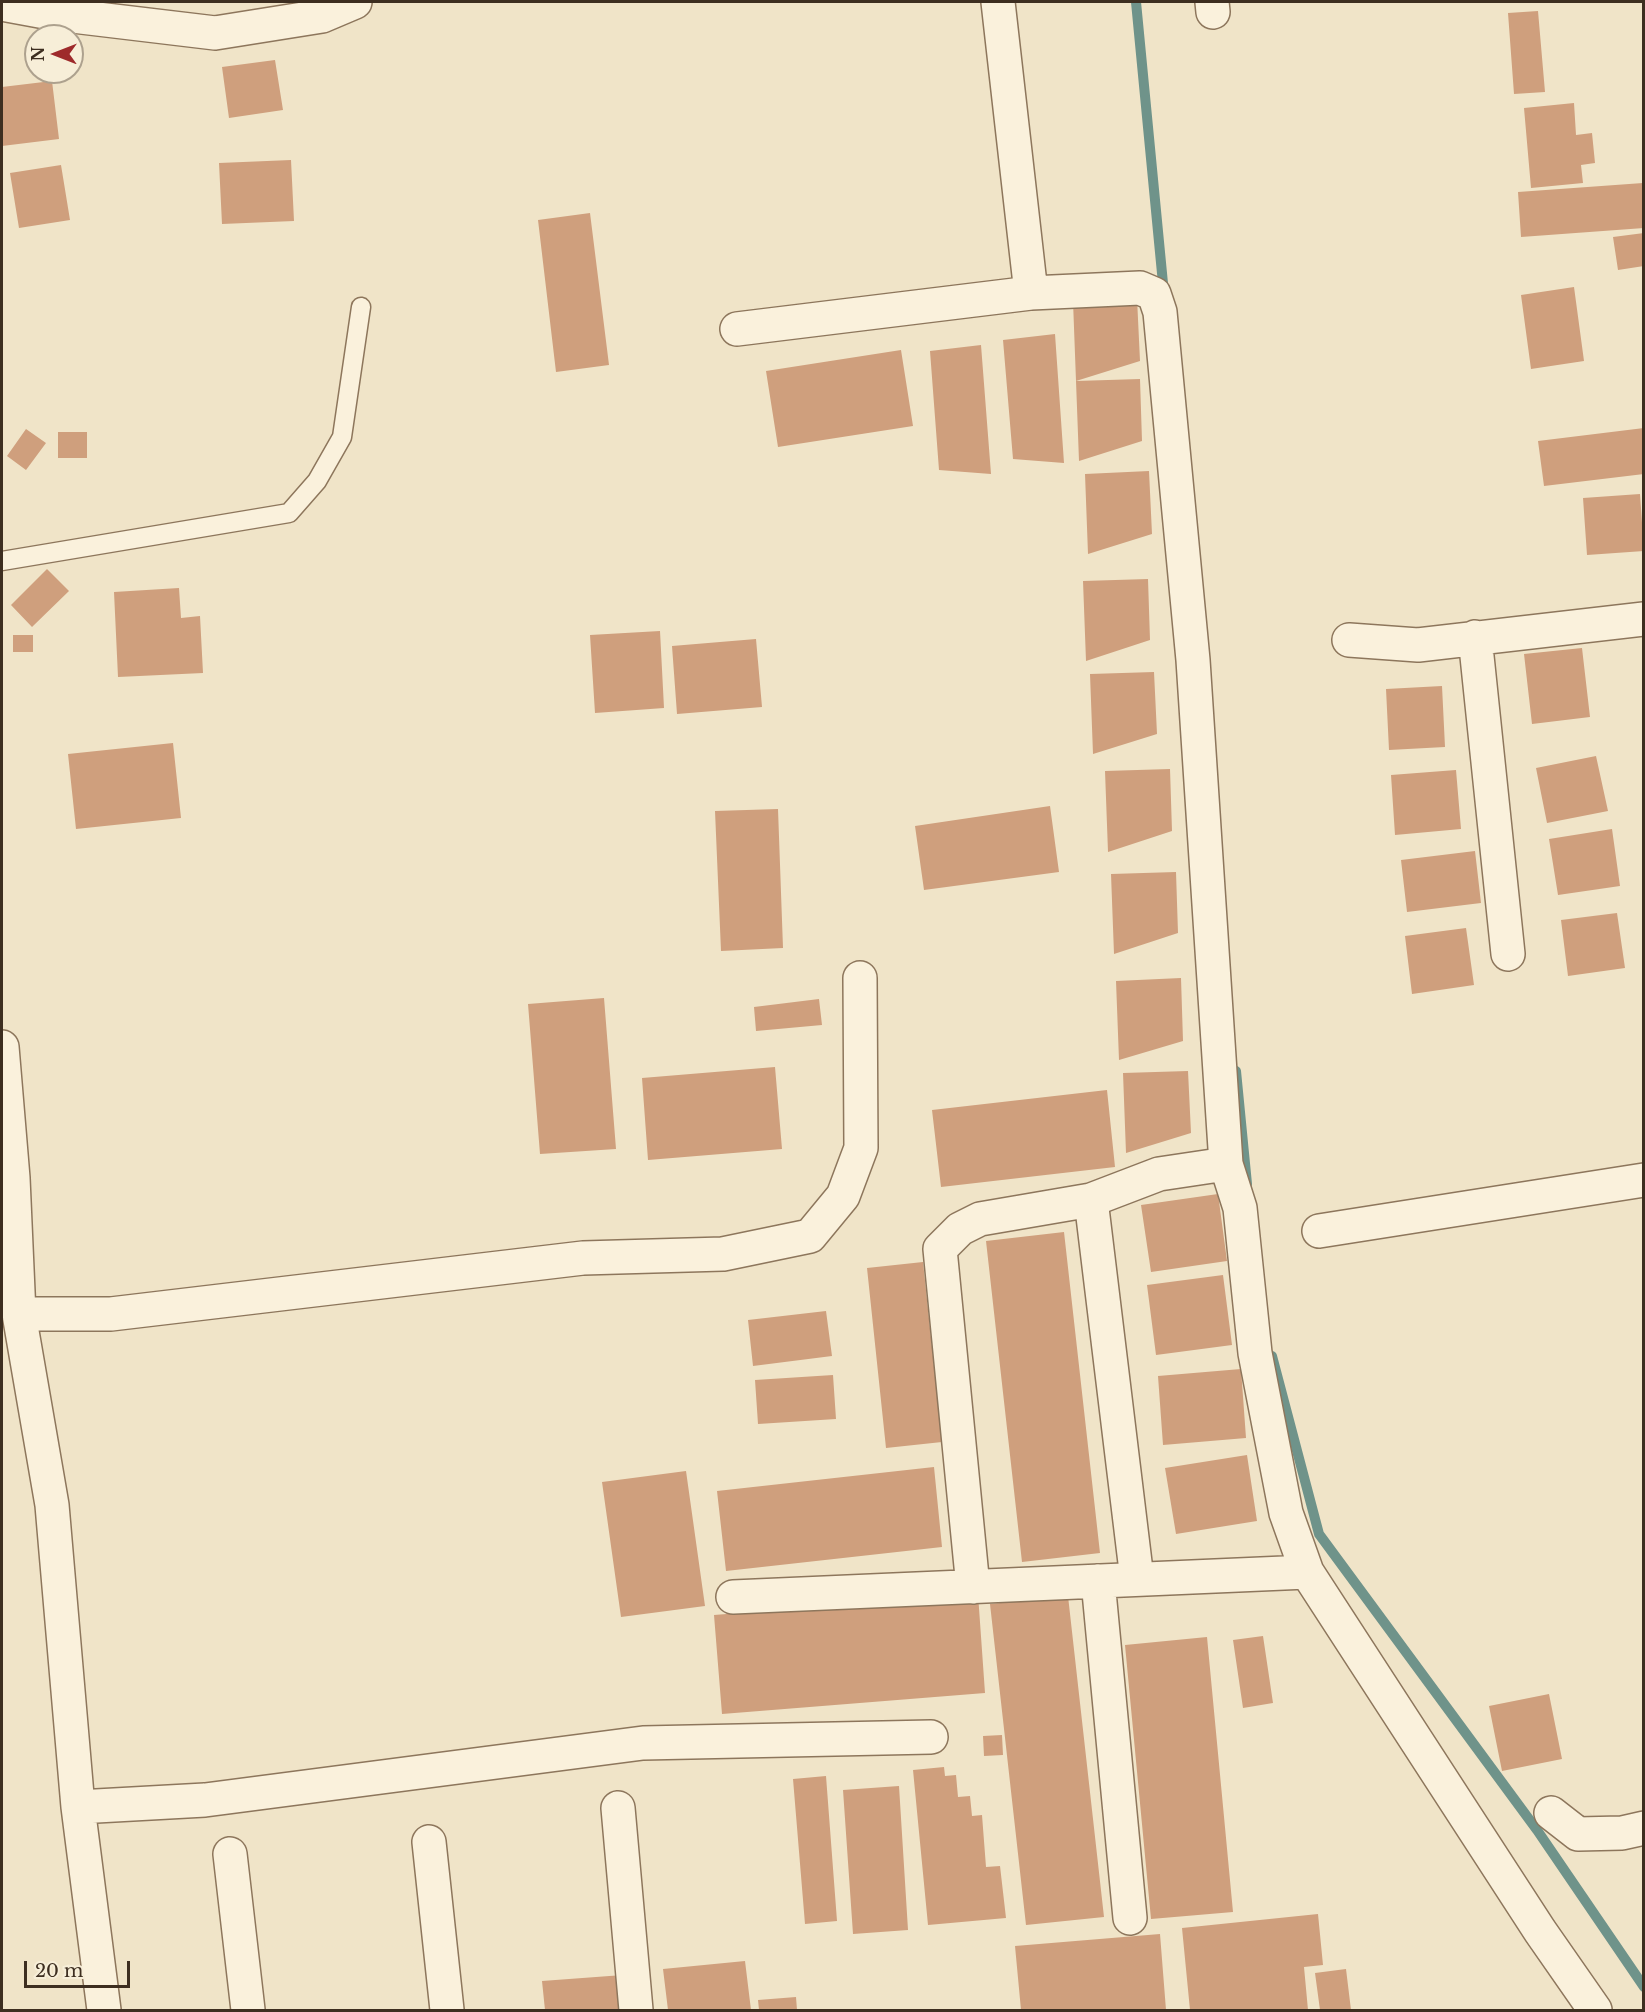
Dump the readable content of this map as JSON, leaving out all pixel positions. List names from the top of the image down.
{
  "scale_bar": "20 m",
  "north": "left"
}
